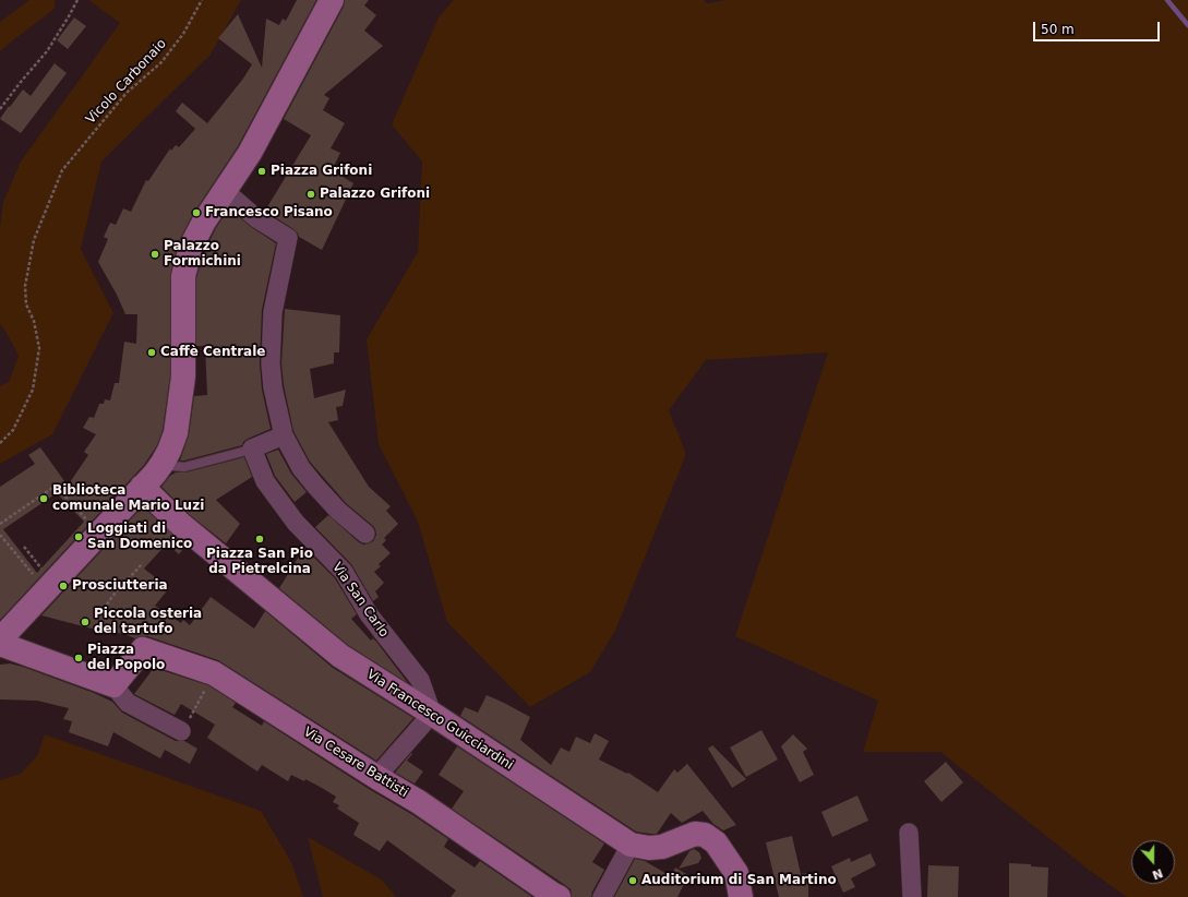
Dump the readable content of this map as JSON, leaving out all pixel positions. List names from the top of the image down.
{
  "streets": {
    "main road": ["Via Francesco Guicciardini", "Via Cesare Battisti"],
    "street": ["Via San Carlo"],
    "path": ["Vicolo Carbonaio"]
  },
  "crossings": [
    ["Via San Carlo", "Via Francesco Guicciardini"]
  ],
  "places": [
    "Piazza Grifoni",
    "Palazzo Grifoni",
    "Francesco Pisano",
    "Palazzo Formichini",
    "Caffè Centrale",
    "Biblioteca comunale Mario Luzi",
    "Loggiati di San Domenico",
    "Piazza San Pio da Pietrelcina",
    "Prosciutteria",
    "Piccola osteria del tartufo",
    "Piazza del Popolo",
    "Auditorium di San Martino"
  ],
  "scale_bar": "50 m",
  "north": "bottom"
}
